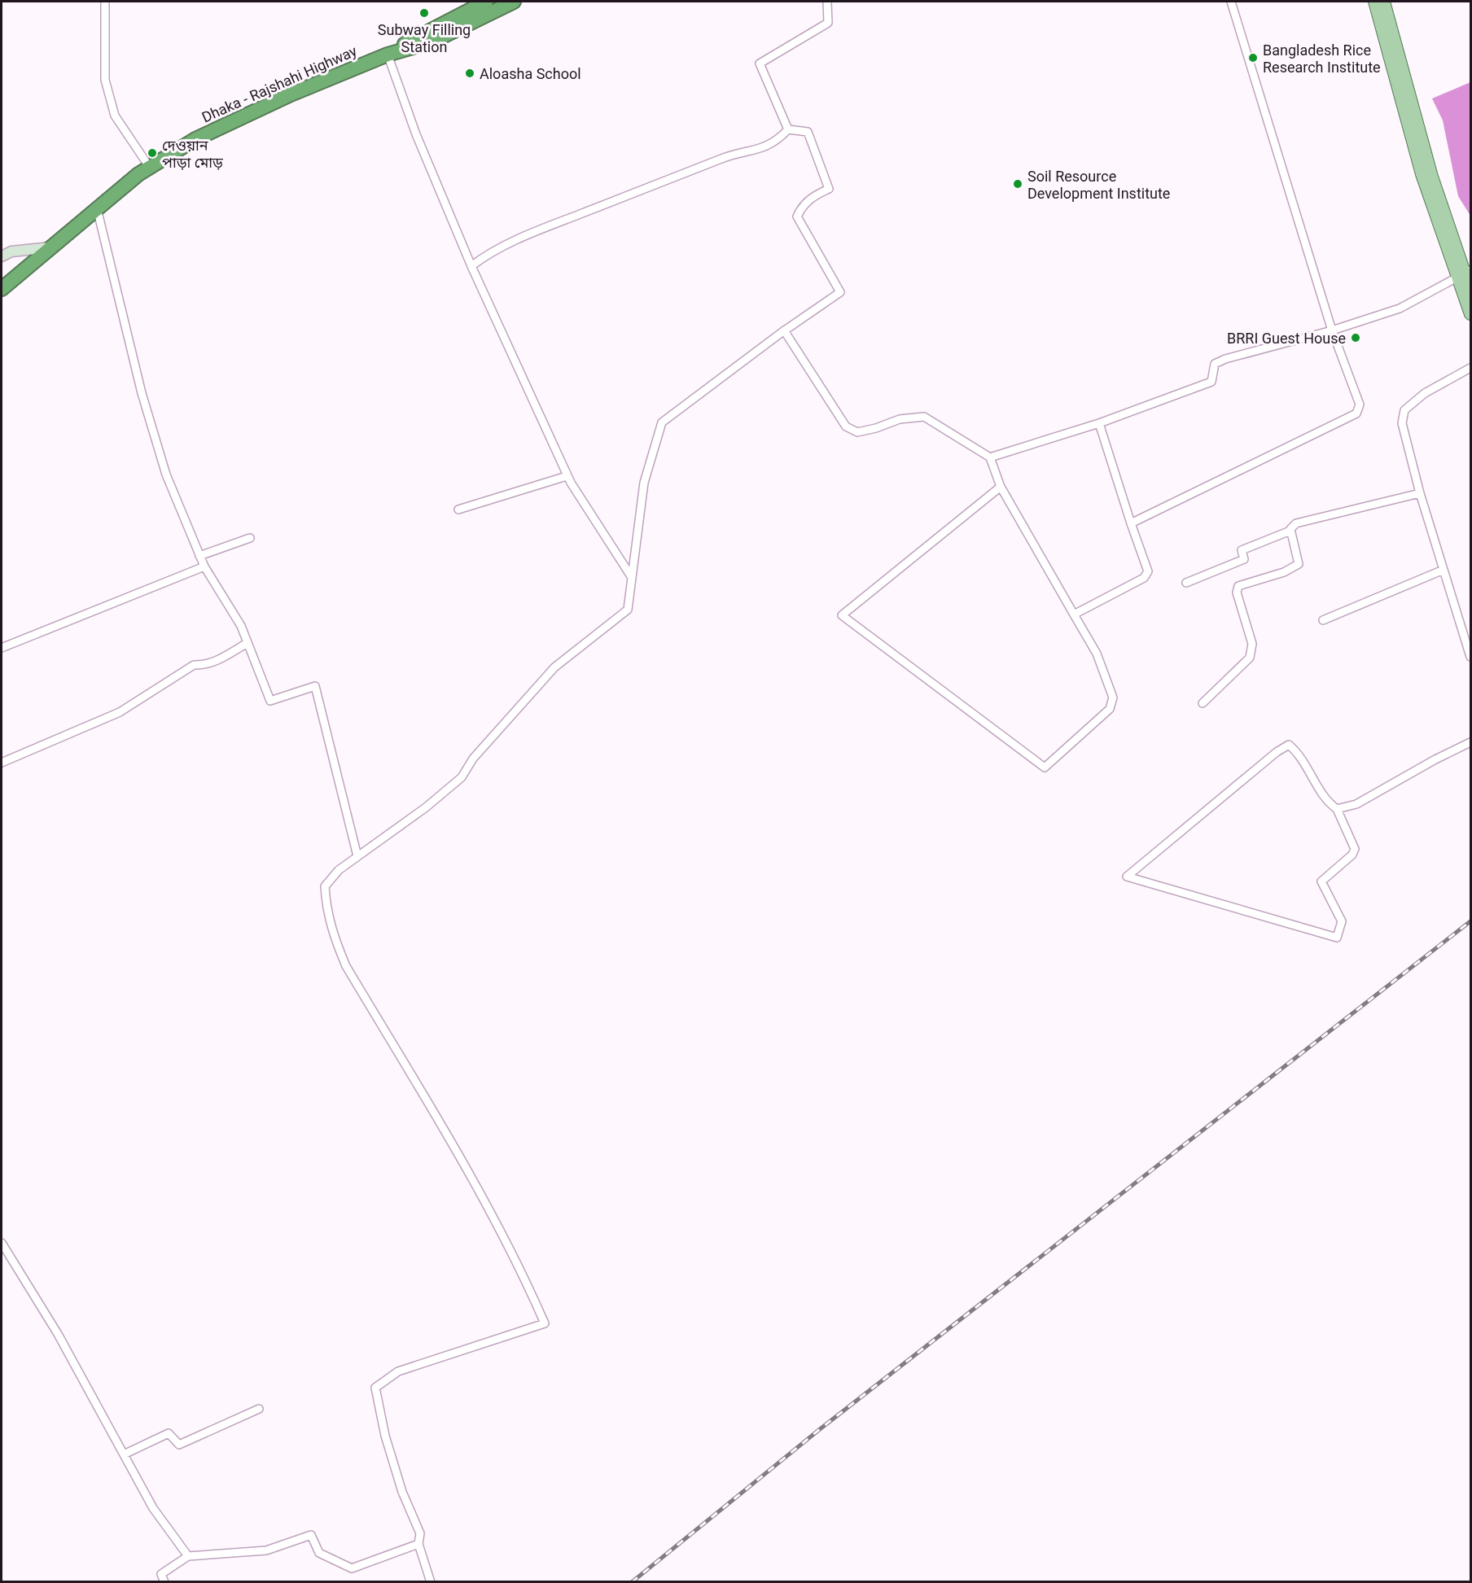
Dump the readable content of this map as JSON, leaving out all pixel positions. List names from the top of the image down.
{
  "streets": {
    "highway": ["Dhaka - Rajshahi Highway"]
  },
  "places": [
    "Subway Filling Station",
    "Bangladesh Rice Research Institute",
    "Aloasha School",
    "দেওয়ান পাড়া মোড়",
    "Soil Resource Development Institute",
    "BRRI Guest House"
  ]
}
